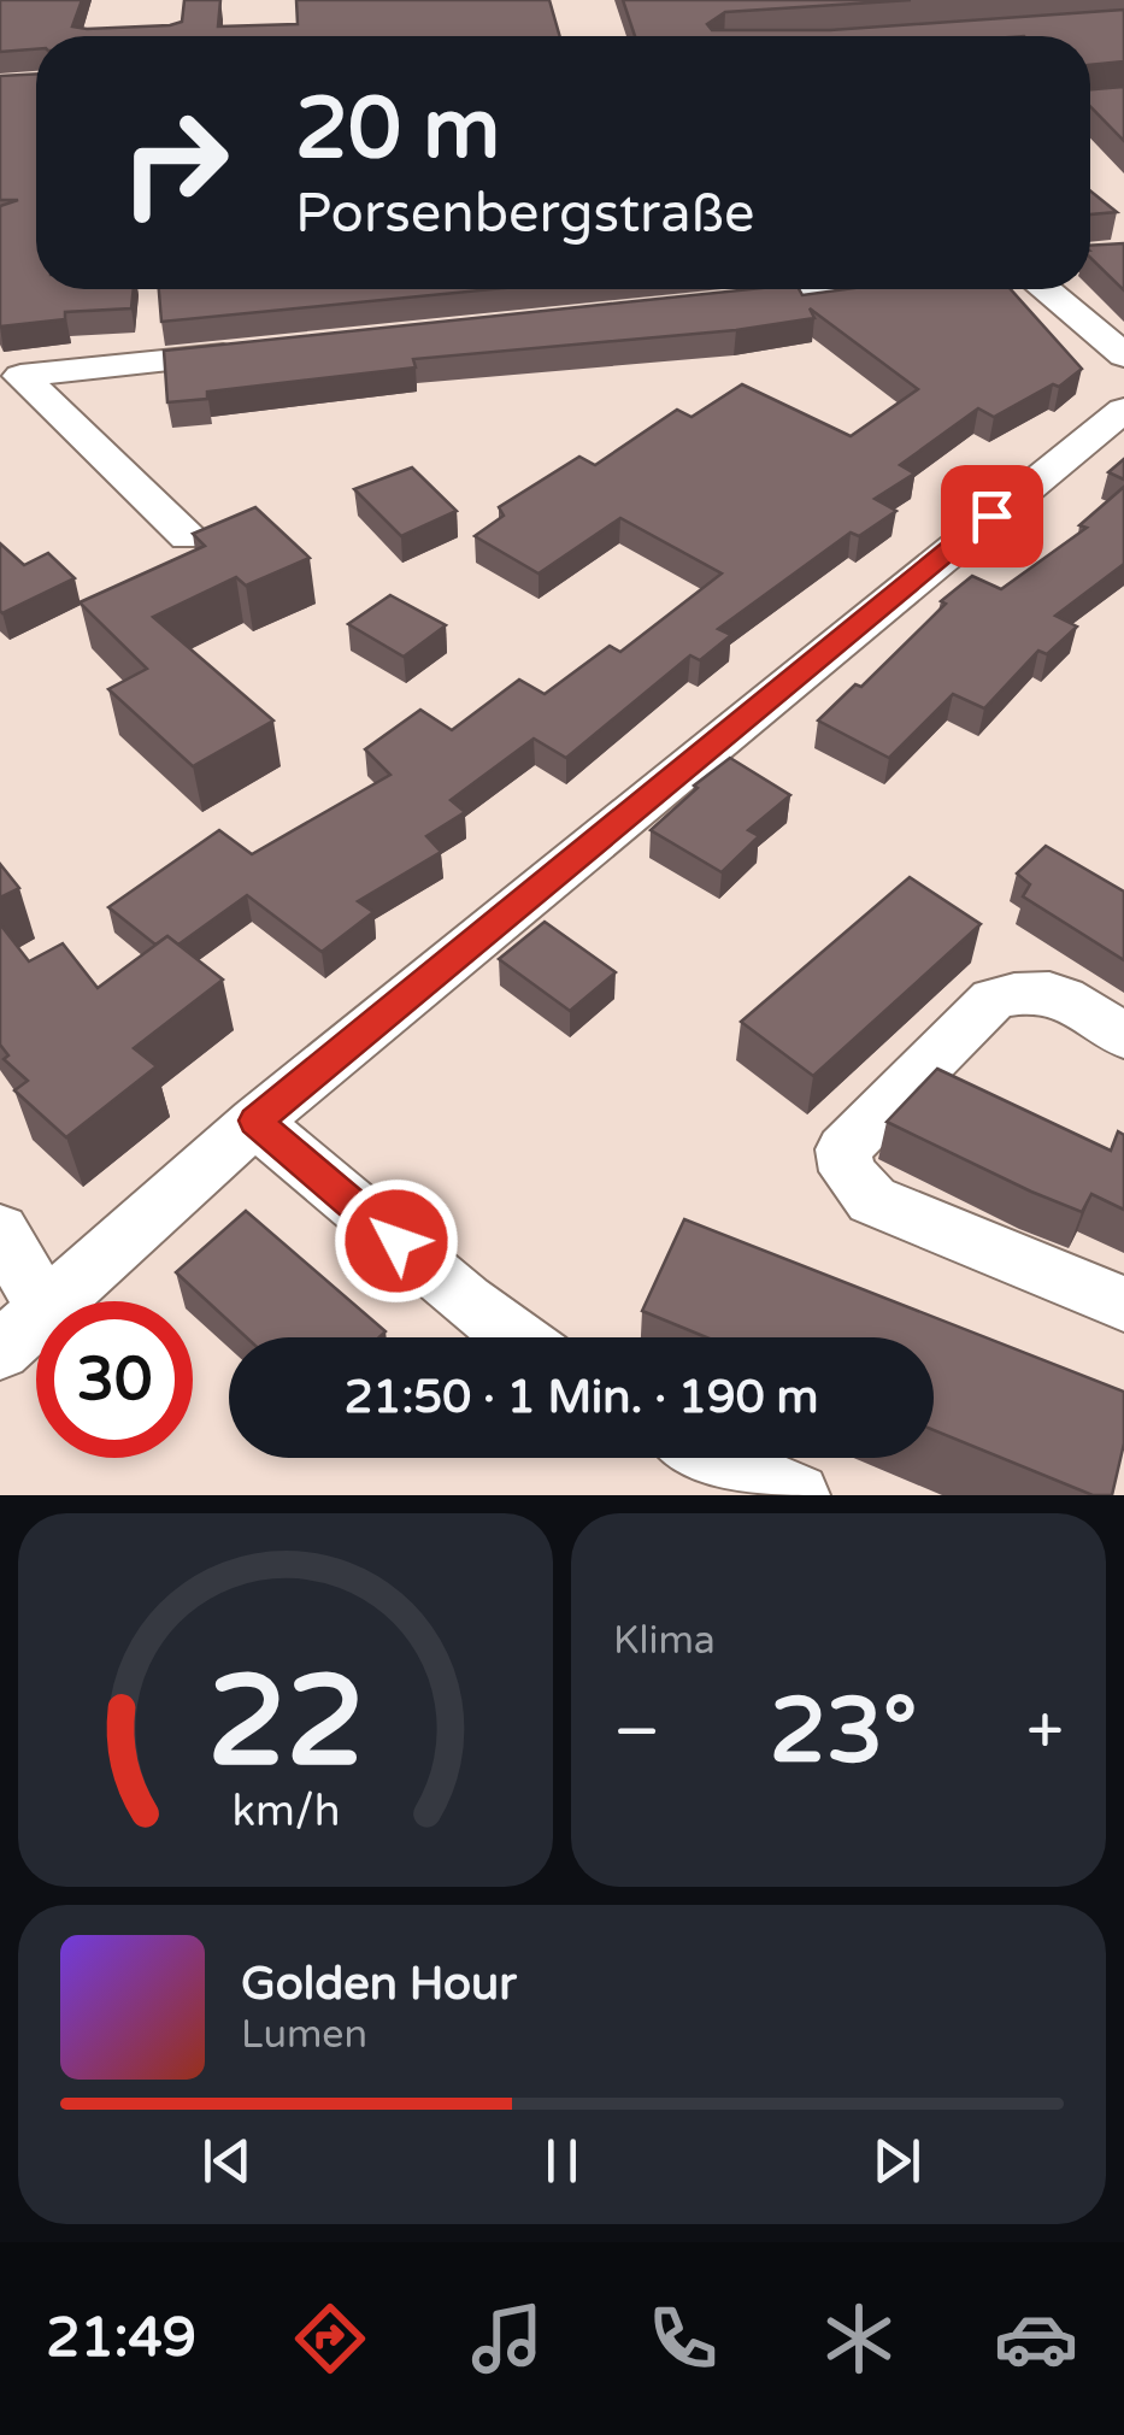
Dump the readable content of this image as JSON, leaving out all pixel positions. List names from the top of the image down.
{
  "page": {
    "turn": ["20 m", "Porsenbergstraße"],
    "limit": "30",
    "trip": "21:50 · 1 Min. · 190 m",
    "tile": "Klima",
    "heat": ["−", "23°", "+"],
    "song": ["Golden Hour", "Lumen"],
    "tabs": "21:49",
    "gauge": ["22", "km/h"]
  }
}
